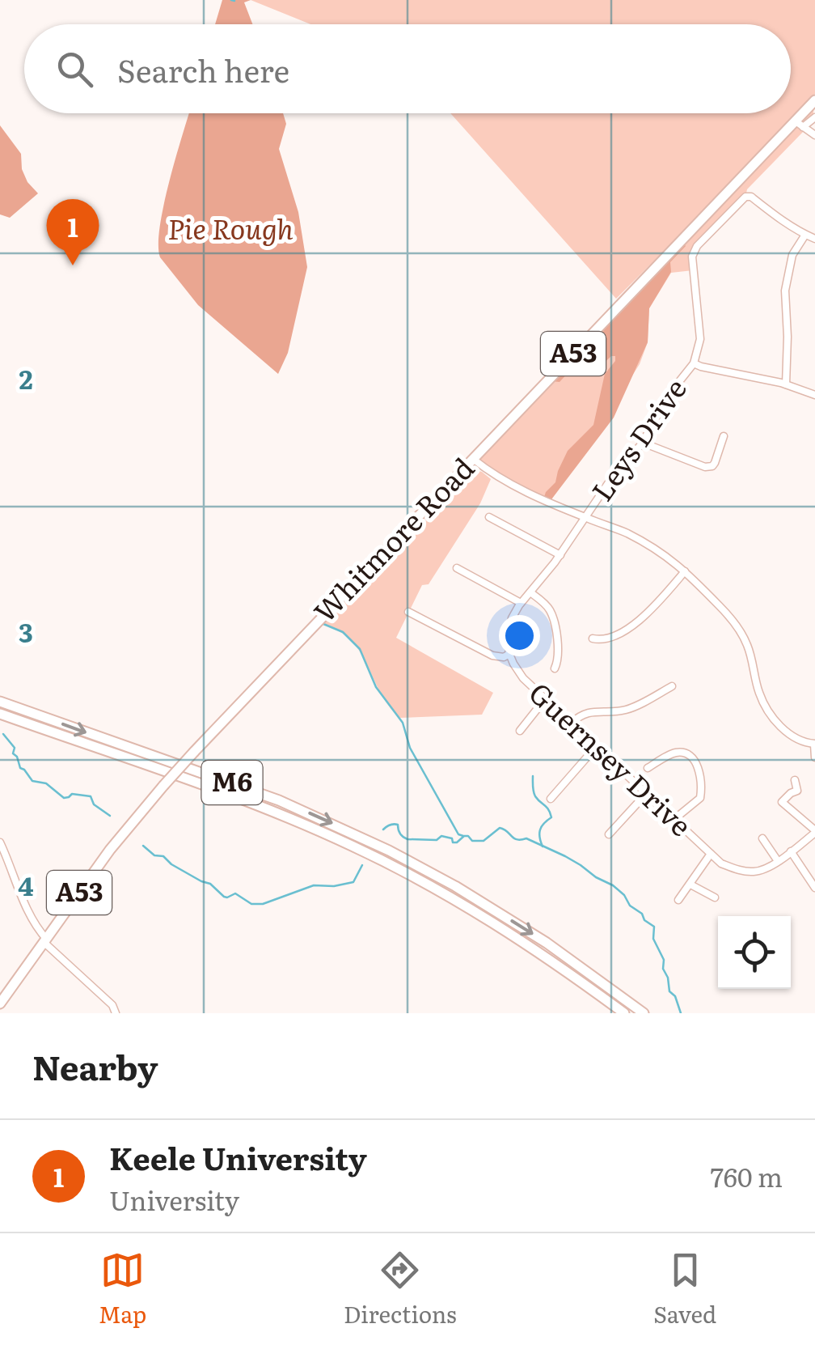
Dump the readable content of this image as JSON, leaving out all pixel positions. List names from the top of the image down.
{
  "streets": {
    "highway": ["A53", "Whitmore Road", "M6"],
    "street": ["Leys Drive", "Guernsey Drive"]
  },
  "crossings": [
    ["Leys Drive", "Guernsey Drive"]
  ],
  "parks": ["Pie Rough"],
  "page": {
    "search": "Search here",
    "pins": "1",
    "heading": "Nearby",
    "list": [
      {
        "mark": "1",
        "name": "Keele University",
        "note": "University",
        "value": "760 m"
      }
    ],
    "nav": ["Map", "Directions", "Saved"]
  },
  "grid": {
    "rows": ["2", "3", "4"]
  }
}
